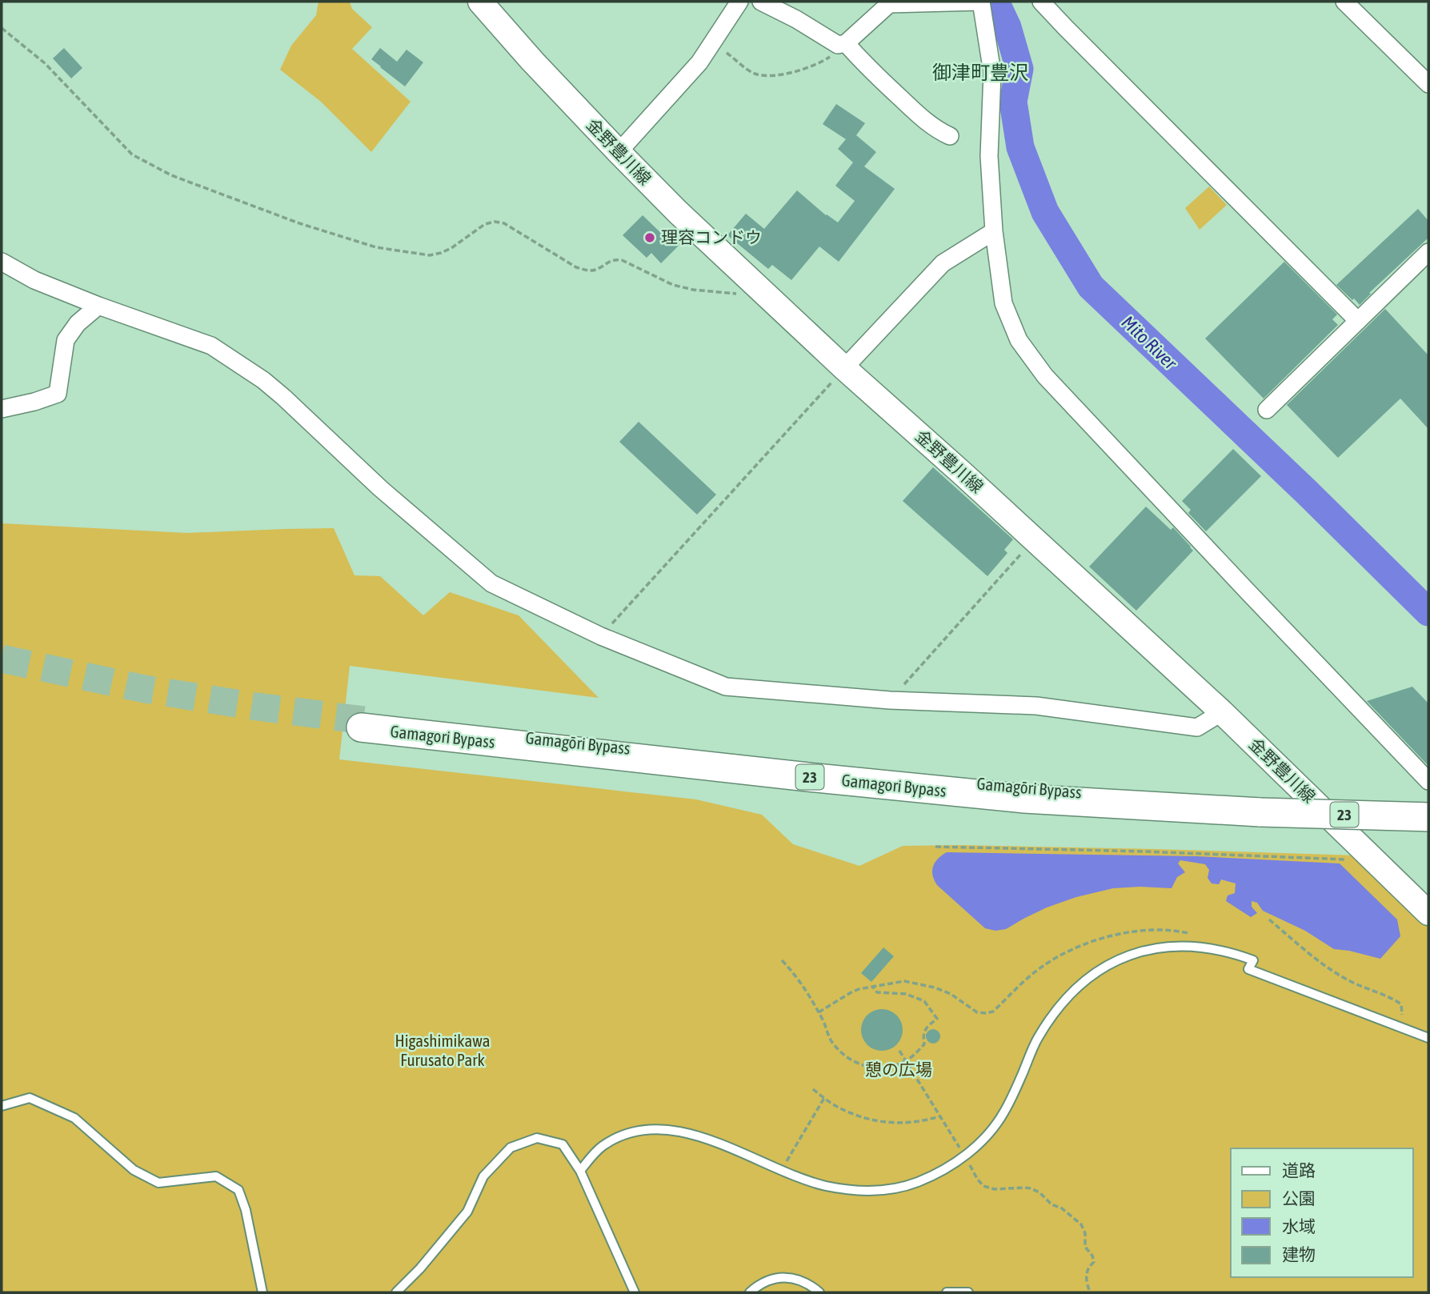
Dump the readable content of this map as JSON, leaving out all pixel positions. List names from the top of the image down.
{
  "streets": {
    "highway": ["Gamagōri Bypass", "23"],
    "main road": ["金野豊川線"]
  },
  "crossings": [
    ["Gamagōri Bypass", "23"]
  ],
  "districts": ["御津町豊沢"],
  "water": ["Mito River"],
  "parks": ["Higashimikawa Furusato Park", "憩の広場"],
  "places": ["理容コンドウ"],
  "legend": [
    "道路",
    "公園",
    "水域",
    "建物"
  ]
}
